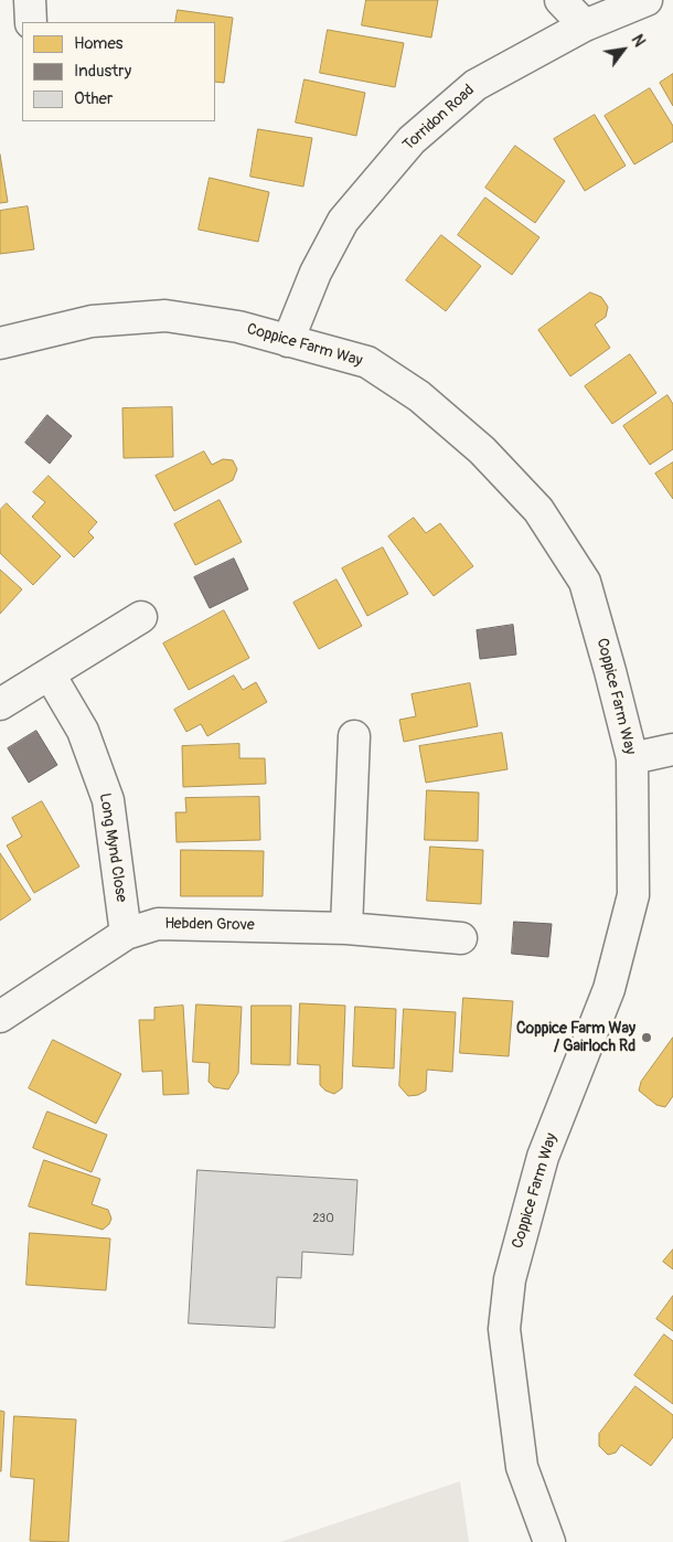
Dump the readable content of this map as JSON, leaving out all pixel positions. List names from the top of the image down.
{
  "streets": {
    "street": [
      "Torridon Road",
      "Coppice Farm Way",
      "Long Mynd Close",
      "Hebden Grove"
    ]
  },
  "crossings": [
    ["Torridon Road", "Coppice Farm Way"],
    ["Long Mynd Close", "Hebden Grove"]
  ],
  "places": ["Coppice Farm Way / Gairloch Rd"],
  "house_numbers": ["230"],
  "legend": ["Homes", "Industry", "Other"],
  "north": "top right"
}
